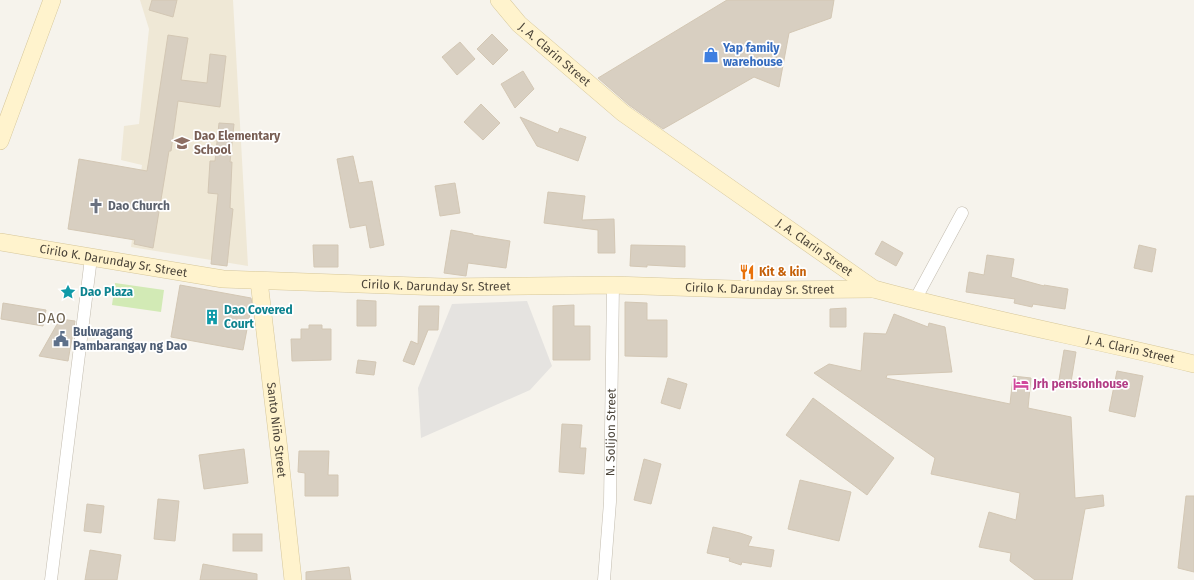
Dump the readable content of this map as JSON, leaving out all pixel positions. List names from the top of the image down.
{
  "streets": {
    "main road": ["J. A. Clarin Street", "Cirilo K. Darunday Sr. Street", "Santo Niño Street"],
    "street": ["N. Solijon Street"]
  },
  "crossings": [
    ["J. A. Clarin Street", "Cirilo K. Darunday Sr. Street"],
    ["Cirilo K. Darunday Sr. Street", "Santo Niño Street"],
    ["Cirilo K. Darunday Sr. Street", "N. Solijon Street"]
  ],
  "districts": ["DAO"],
  "places": {
    "shop": ["Yap family warehouse"],
    "school or university": ["Dao Elementary School"],
    "church": ["Dao Church"],
    "restaurant": ["Kit & kin"],
    "place": ["Dao Plaza"],
    "building": ["Dao Covered Court"],
    "public building": ["Bulwagang Pambarangay ng Dao"],
    "hotel": ["Jrh pensionhouse"]
  }
}
